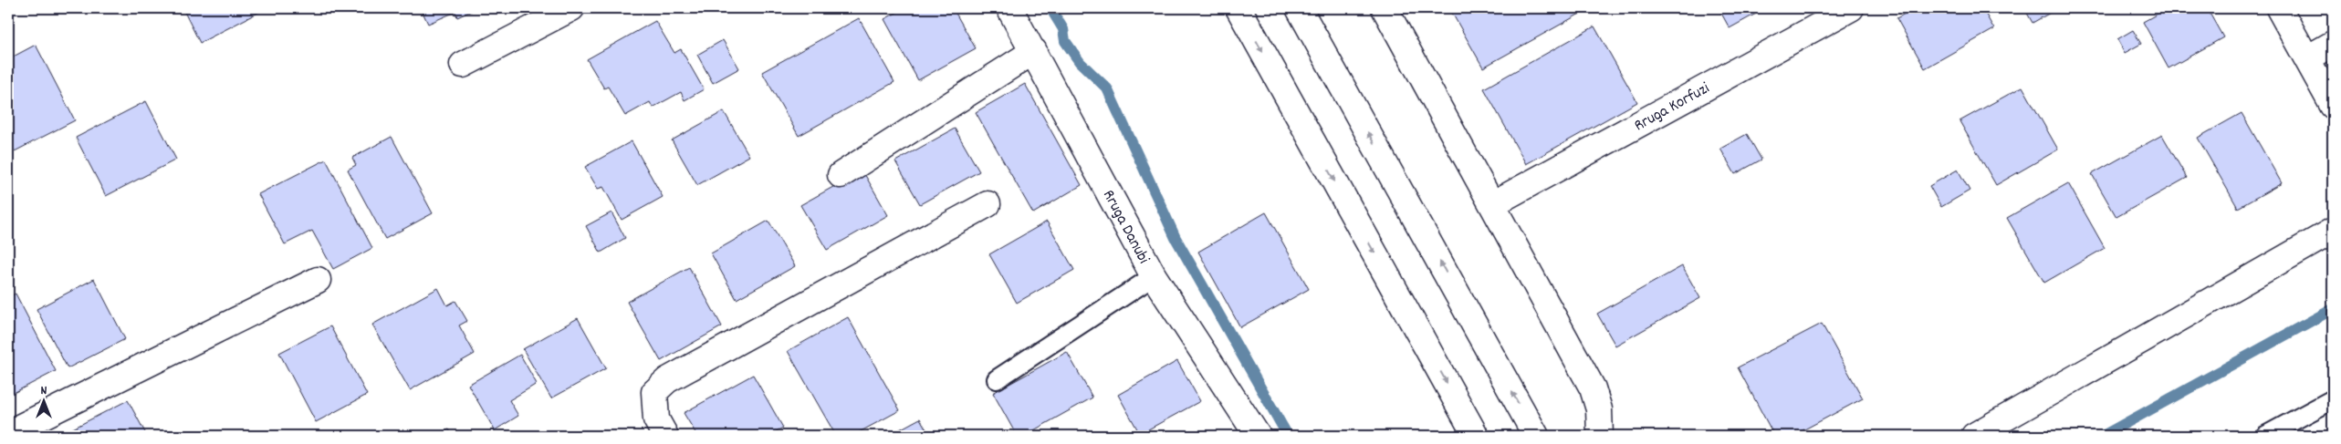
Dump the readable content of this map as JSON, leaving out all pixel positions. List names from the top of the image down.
{
  "streets": {
    "street": ["Rruga Korfuzi", "Rruga Danubi"]
  },
  "north": "top"
}
